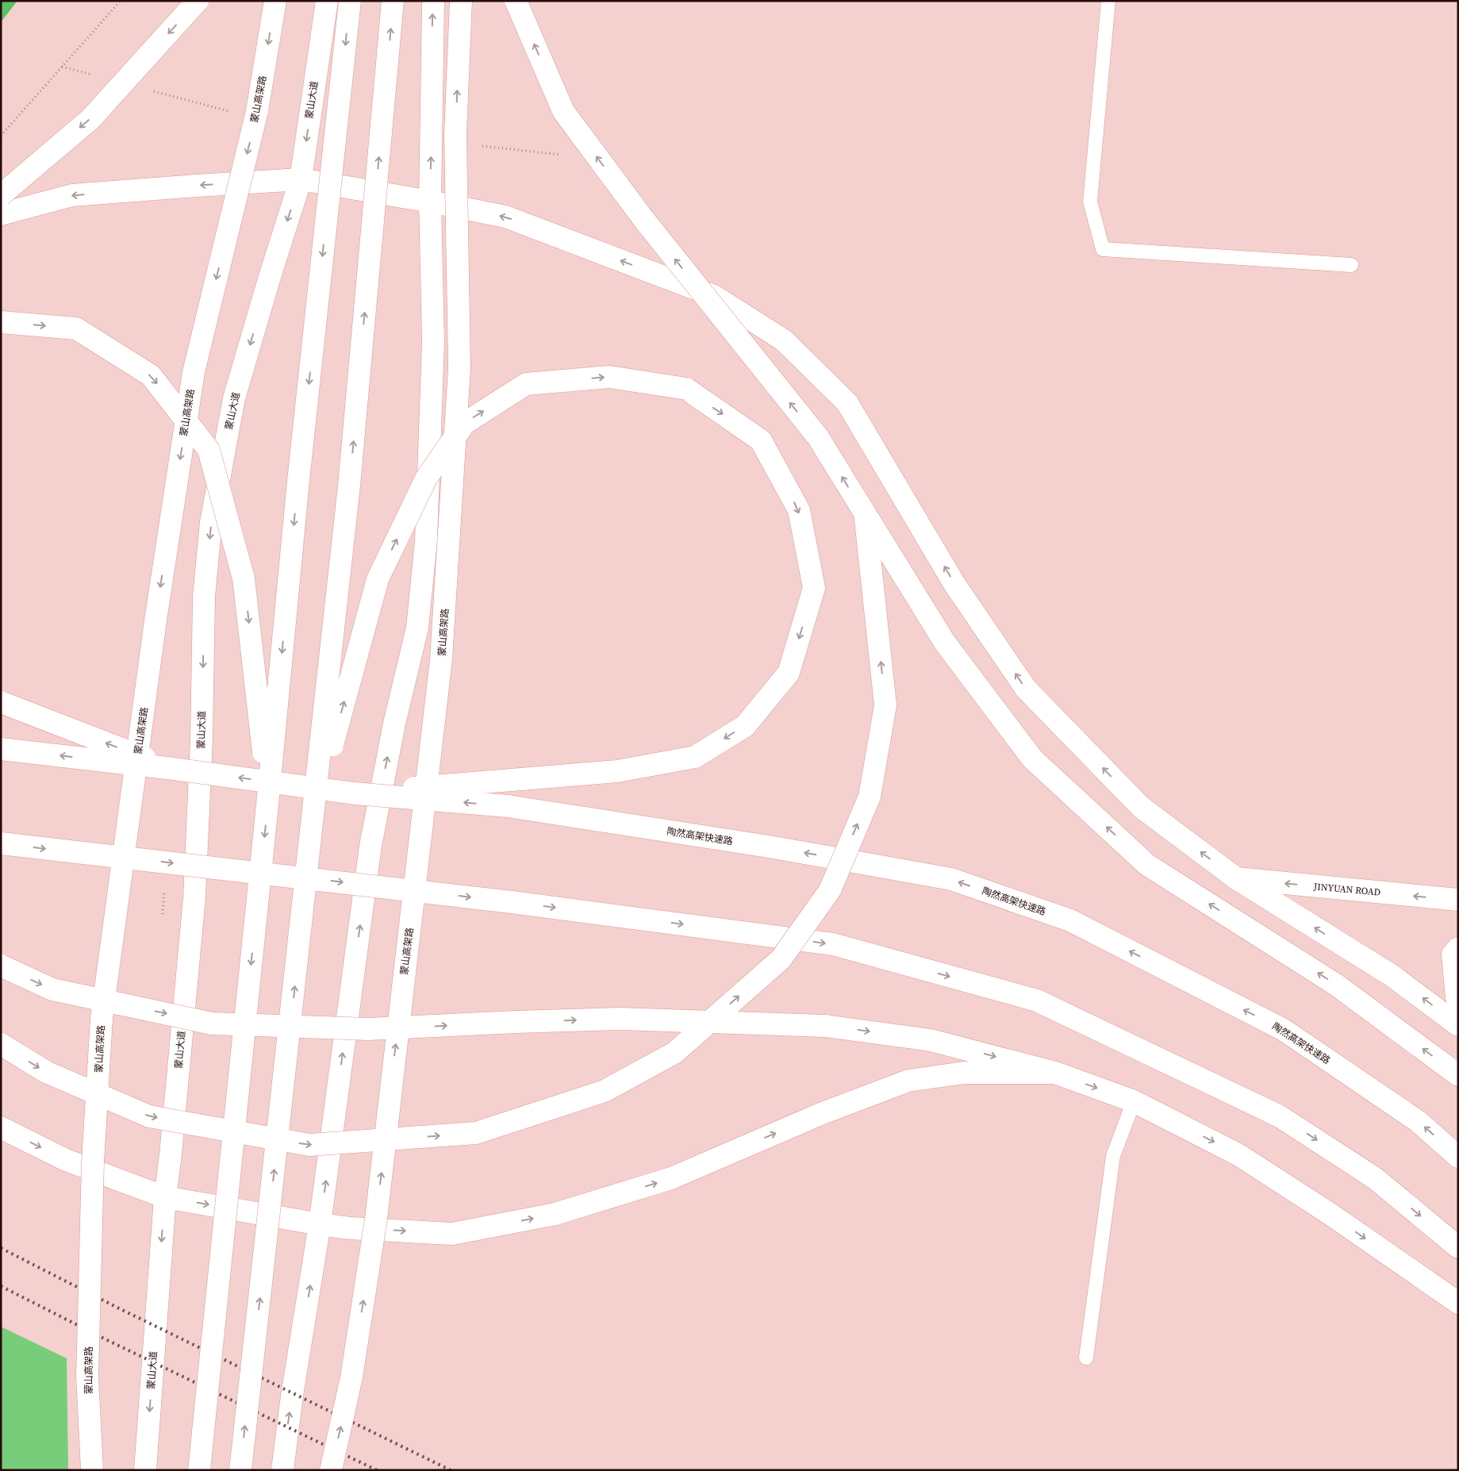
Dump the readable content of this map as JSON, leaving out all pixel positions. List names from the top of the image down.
{
  "streets": {
    "main road": [
      "蒙山高架路",
      "蒙山大道",
      "陶然高架快速路",
      "JINYUAN ROAD"
    ]
  },
  "one_way": ["JINYUAN ROAD"]
}
